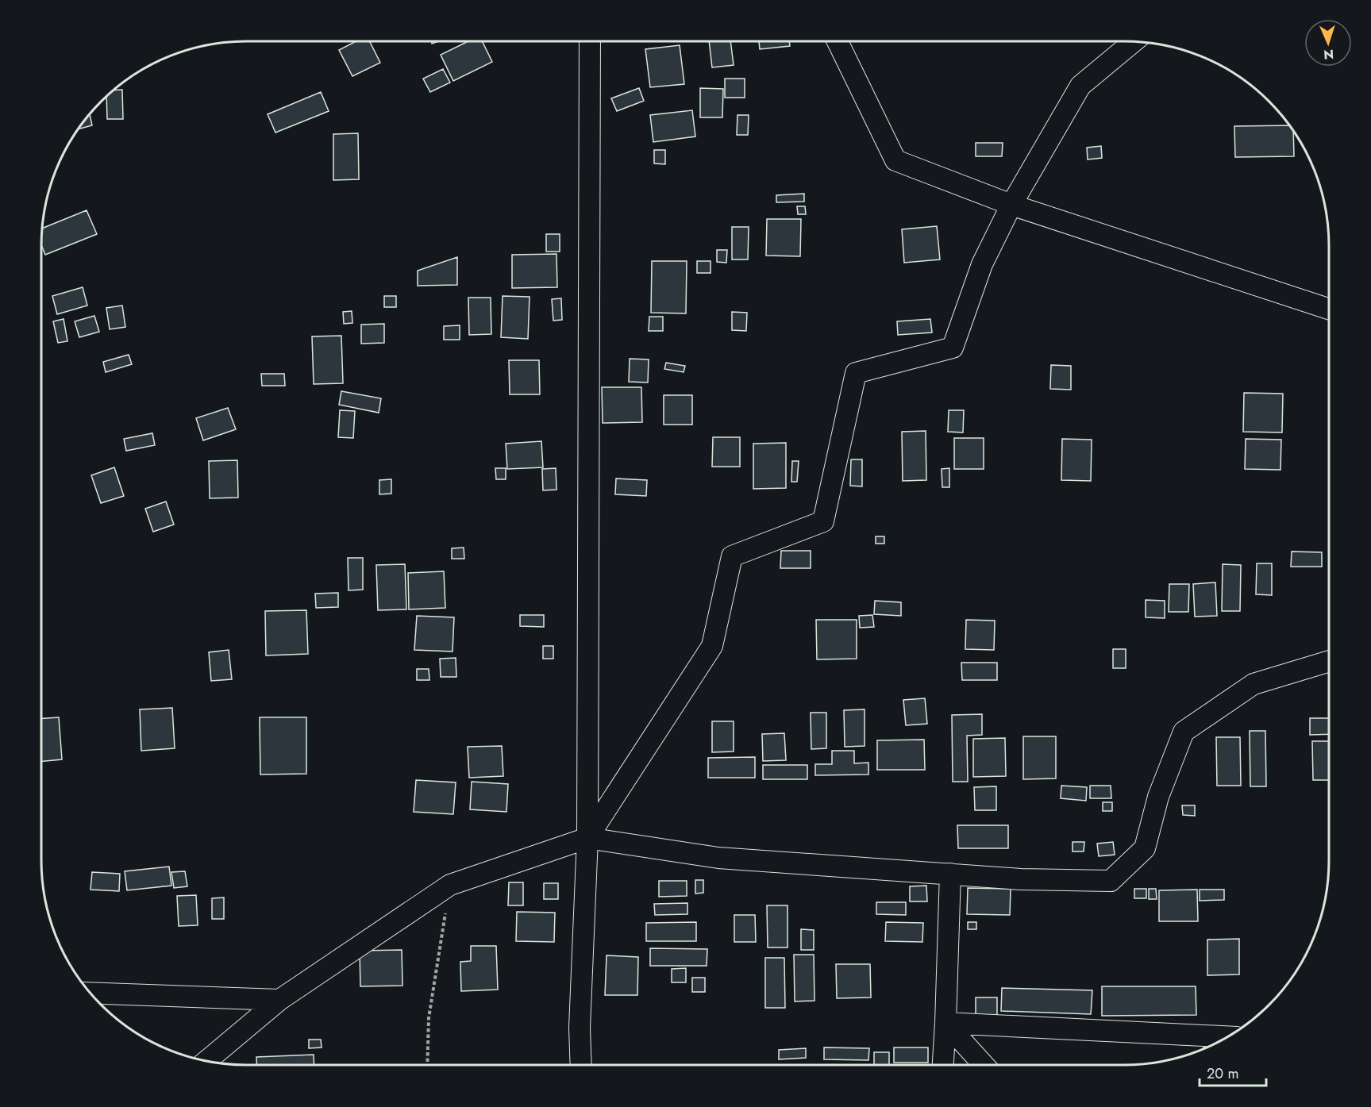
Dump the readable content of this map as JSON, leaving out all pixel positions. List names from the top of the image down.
{
  "scale_bar": "20 m",
  "north": "bottom"
}
